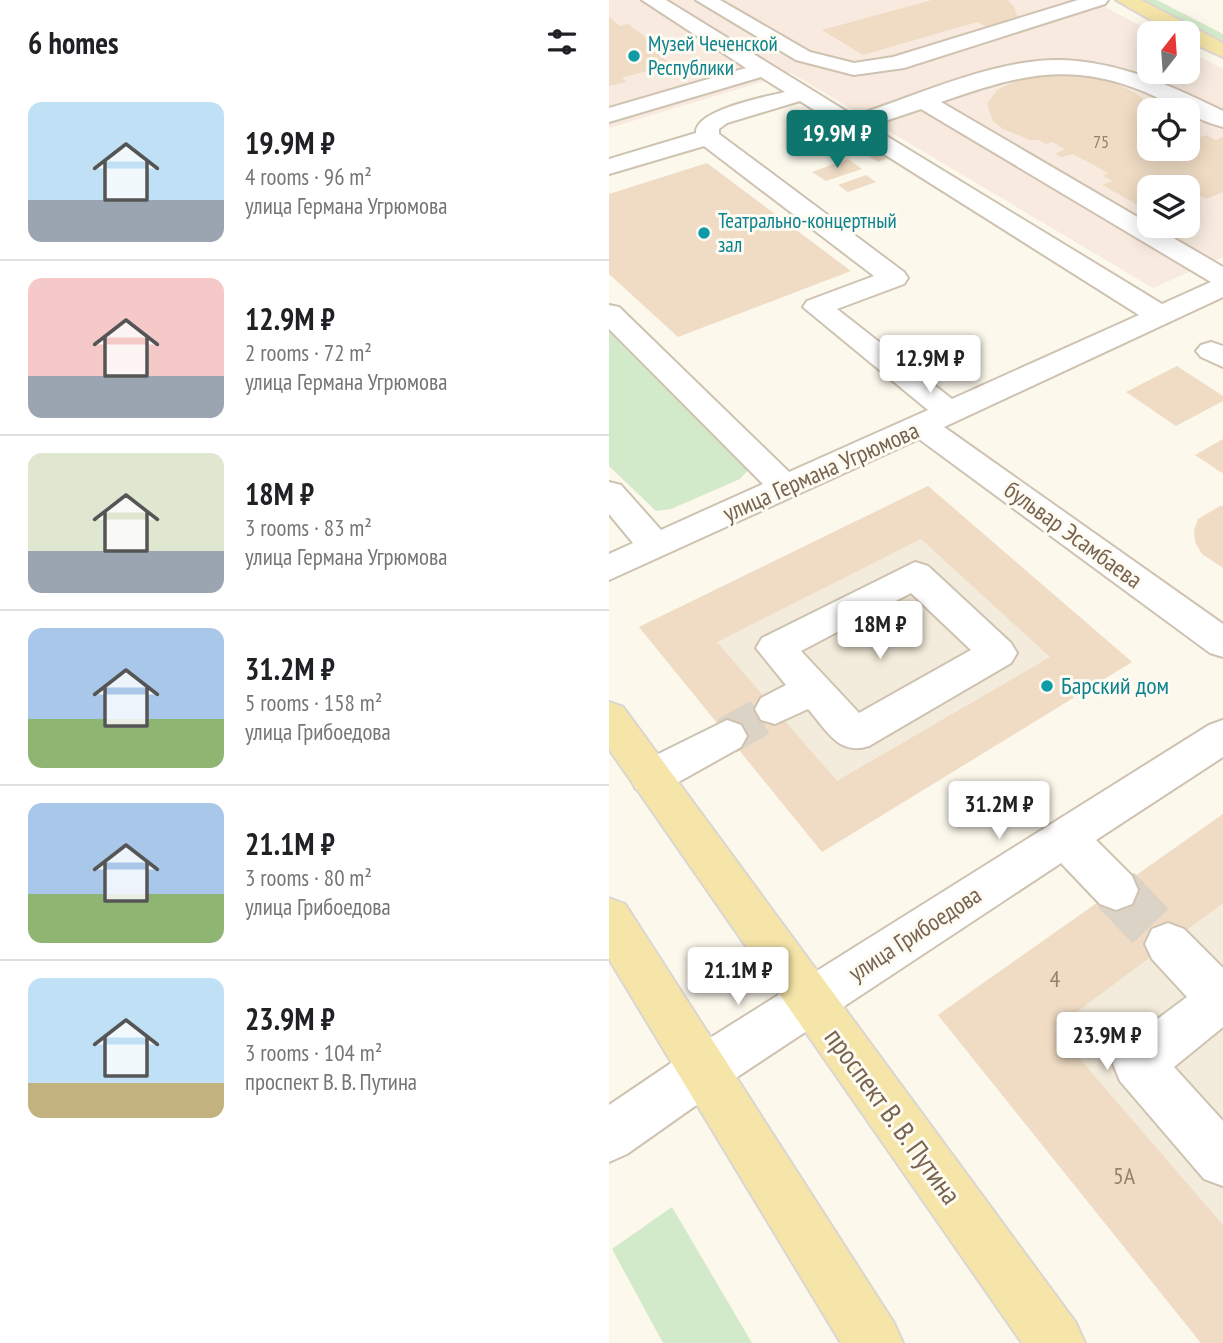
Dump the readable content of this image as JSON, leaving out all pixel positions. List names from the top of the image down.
{
  "streets": {
    "main road": ["проспект В. В. Путина"],
    "street": ["улица Германа Угрюмова", "бульвар Эсамбаева", "улица Грибоедова"]
  },
  "crossings": [
    ["улица Германа Угрюмова", "бульвар Эсамбаева"],
    ["улица Грибоедова", "проспект В. В. Путина"]
  ],
  "places": ["Музей Чеченской Республики", "Театрально-концертный зал", "Барский дом"],
  "house_numbers": ["75", "4", "5А"],
  "north": "top",
  "page": {
    "heading": "6 homes",
    "list": [
      {
        "name": "19.9M ₽",
        "note": "4 rooms · 96 m² · улица Германа Угрюмова"
      },
      {
        "name": "12.9M ₽",
        "note": "2 rooms · 72 m² · улица Германа Угрюмова"
      },
      {
        "name": "18M ₽",
        "note": "3 rooms · 83 m² · улица Германа Угрюмова"
      },
      {
        "name": "31.2M ₽",
        "note": "5 rooms · 158 m² · улица Грибоедова"
      },
      {
        "name": "21.1M ₽",
        "note": "3 rooms · 80 m² · улица Грибоедова"
      },
      {
        "name": "23.9M ₽",
        "note": "3 rooms · 104 m² · проспект В. В. Путина"
      }
    ],
    "price": [
      "19.9M ₽",
      "12.9M ₽",
      "18M ₽",
      "31.2M ₽",
      "21.1M ₽",
      "23.9M ₽"
    ]
  }
}
